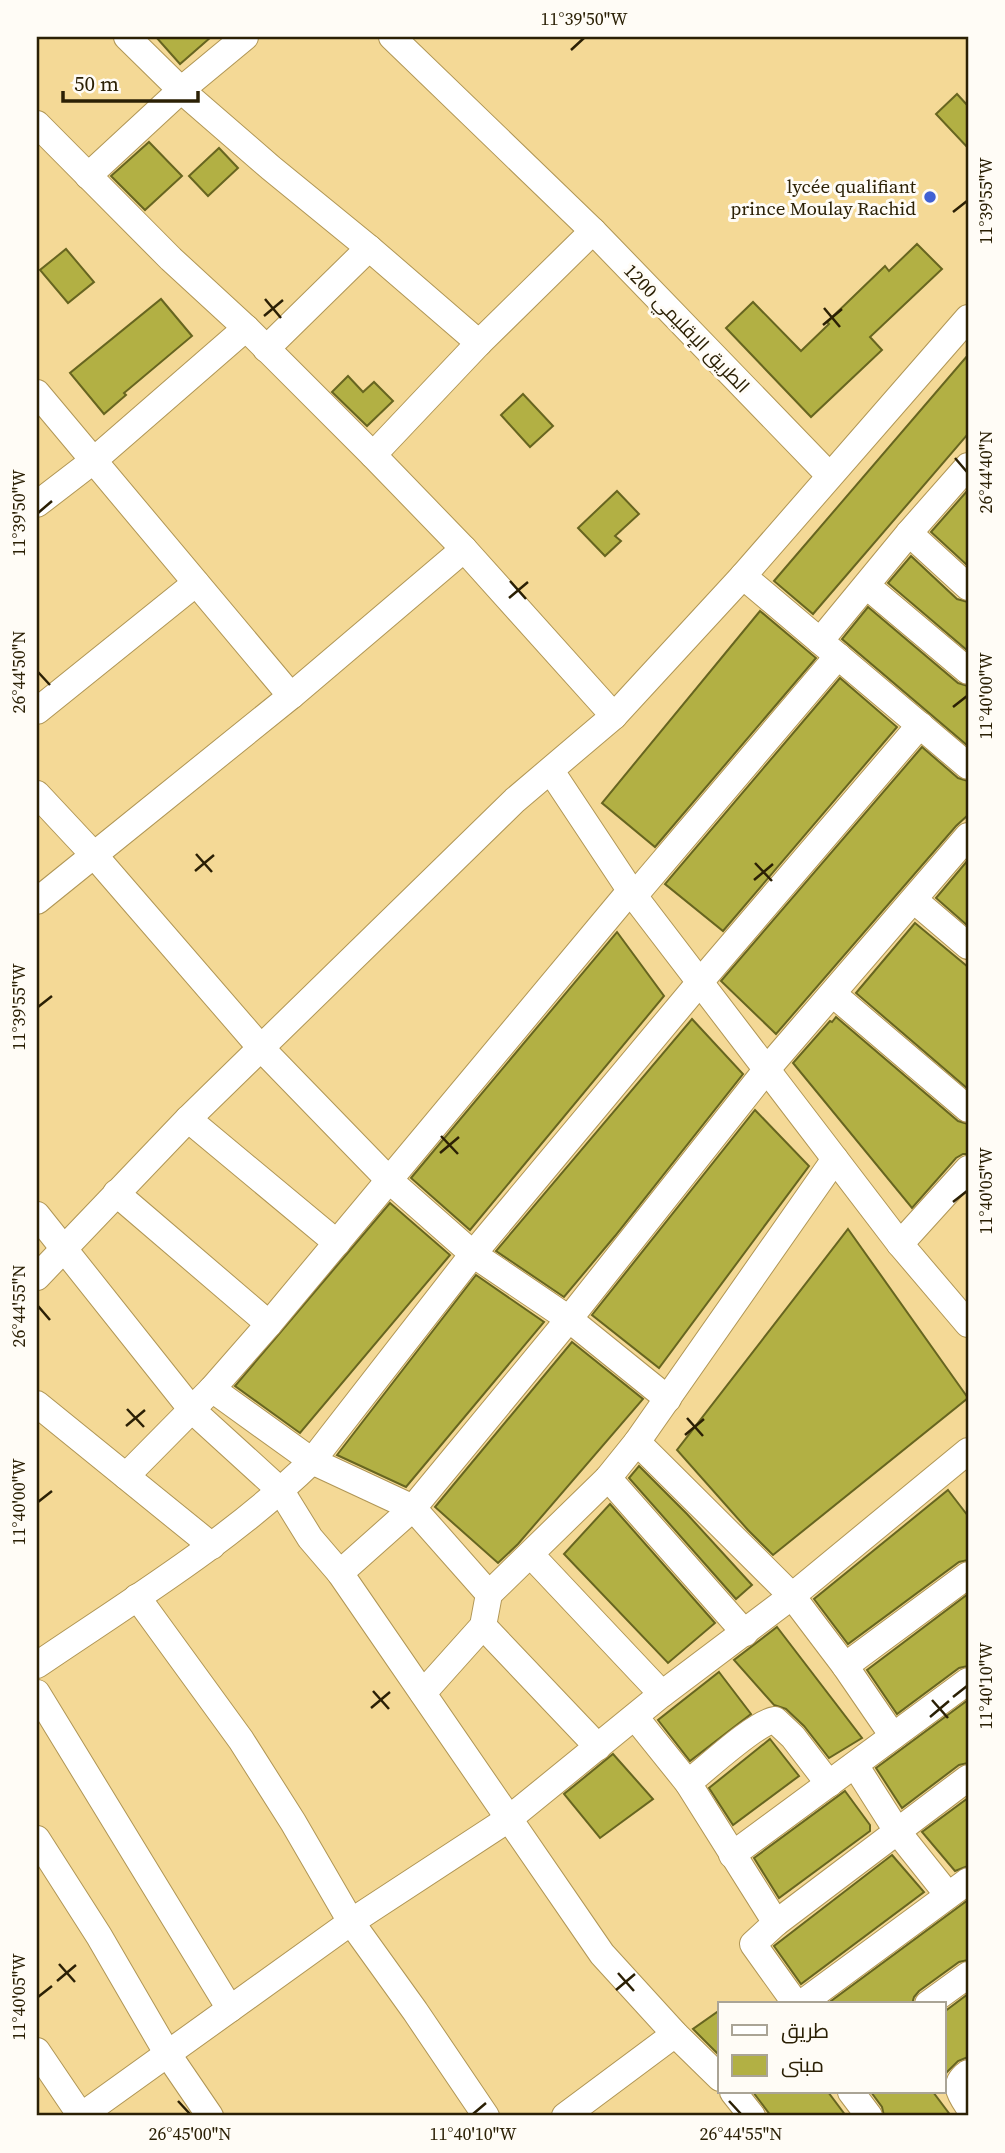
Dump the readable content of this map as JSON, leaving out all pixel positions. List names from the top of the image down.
{
  "streets": {
    "street": ["الطريق الإقليمي 1200"]
  },
  "places": ["lycée qualifiant prince Moulay Rachid"],
  "legend": ["طريق", "مبنى"],
  "scale_bar": "50 m",
  "coordinates": [
    "11°39'50\"W",
    "11°39'55\"W",
    "26°44'40\"N",
    "26°44'50\"N",
    "11°40'00\"W",
    "11°40'05\"W",
    "26°44'55\"N",
    "11°40'10\"W",
    "26°45'00\"N"
  ]
}
